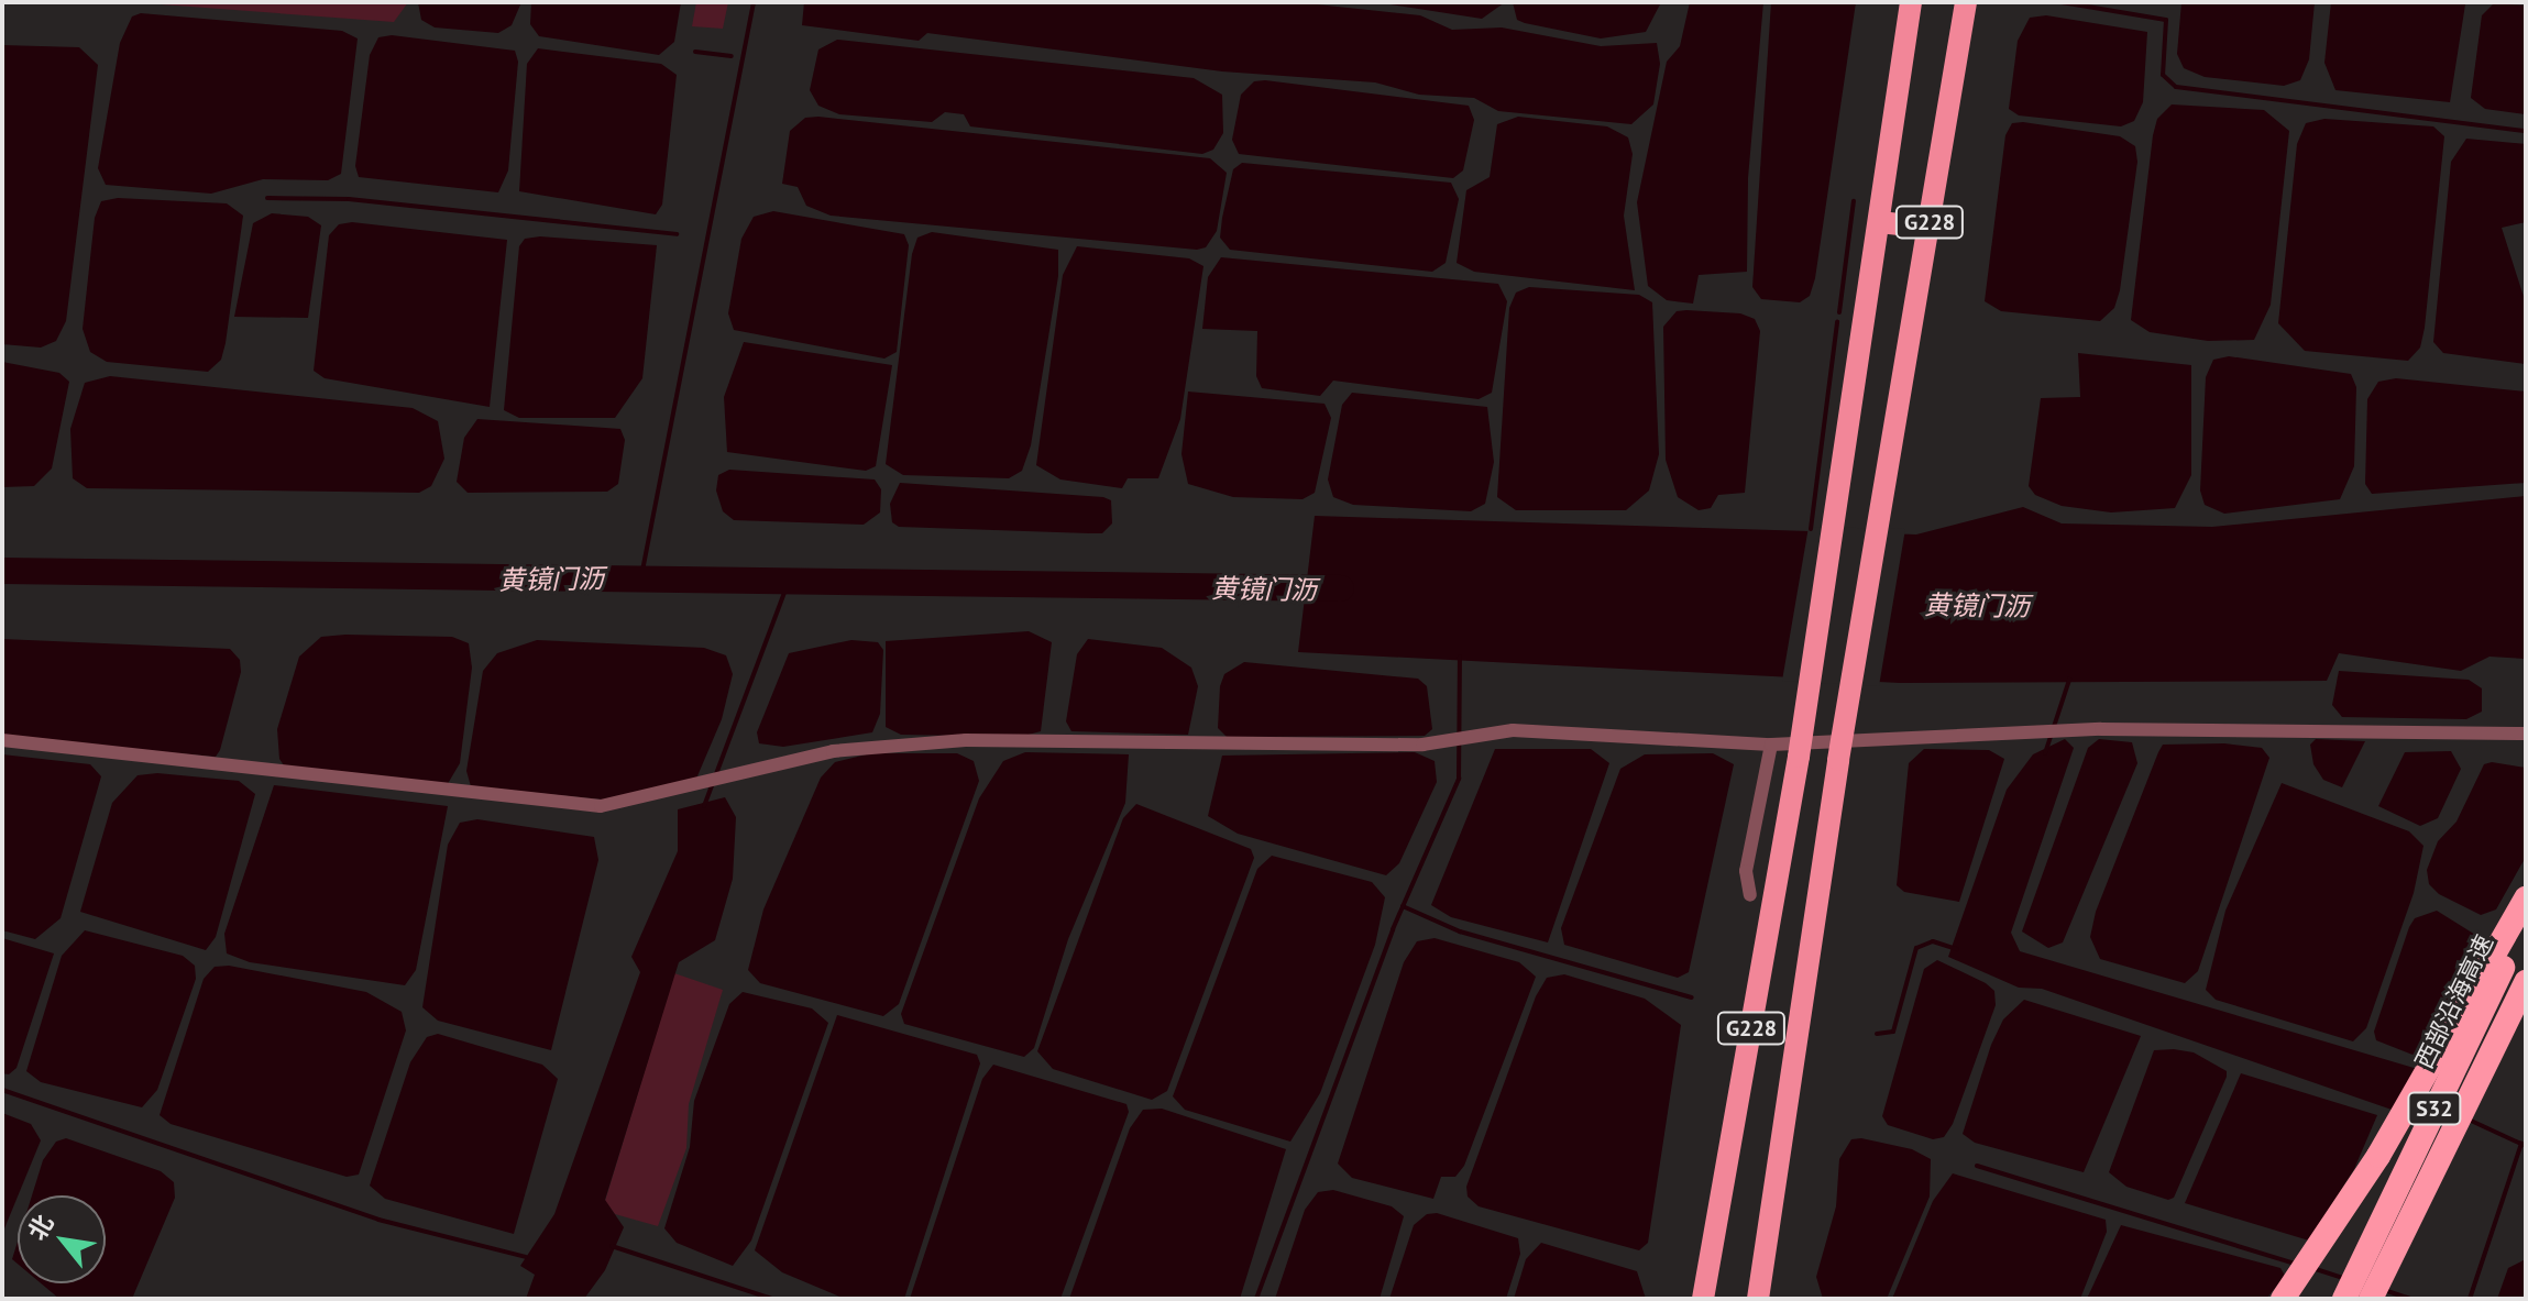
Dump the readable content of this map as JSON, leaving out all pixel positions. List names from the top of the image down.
{
  "streets": {
    "highway": ["G228", "西部沿海高速", "S32"]
  },
  "water": ["黄镜门沥"],
  "north": "top left"
}
